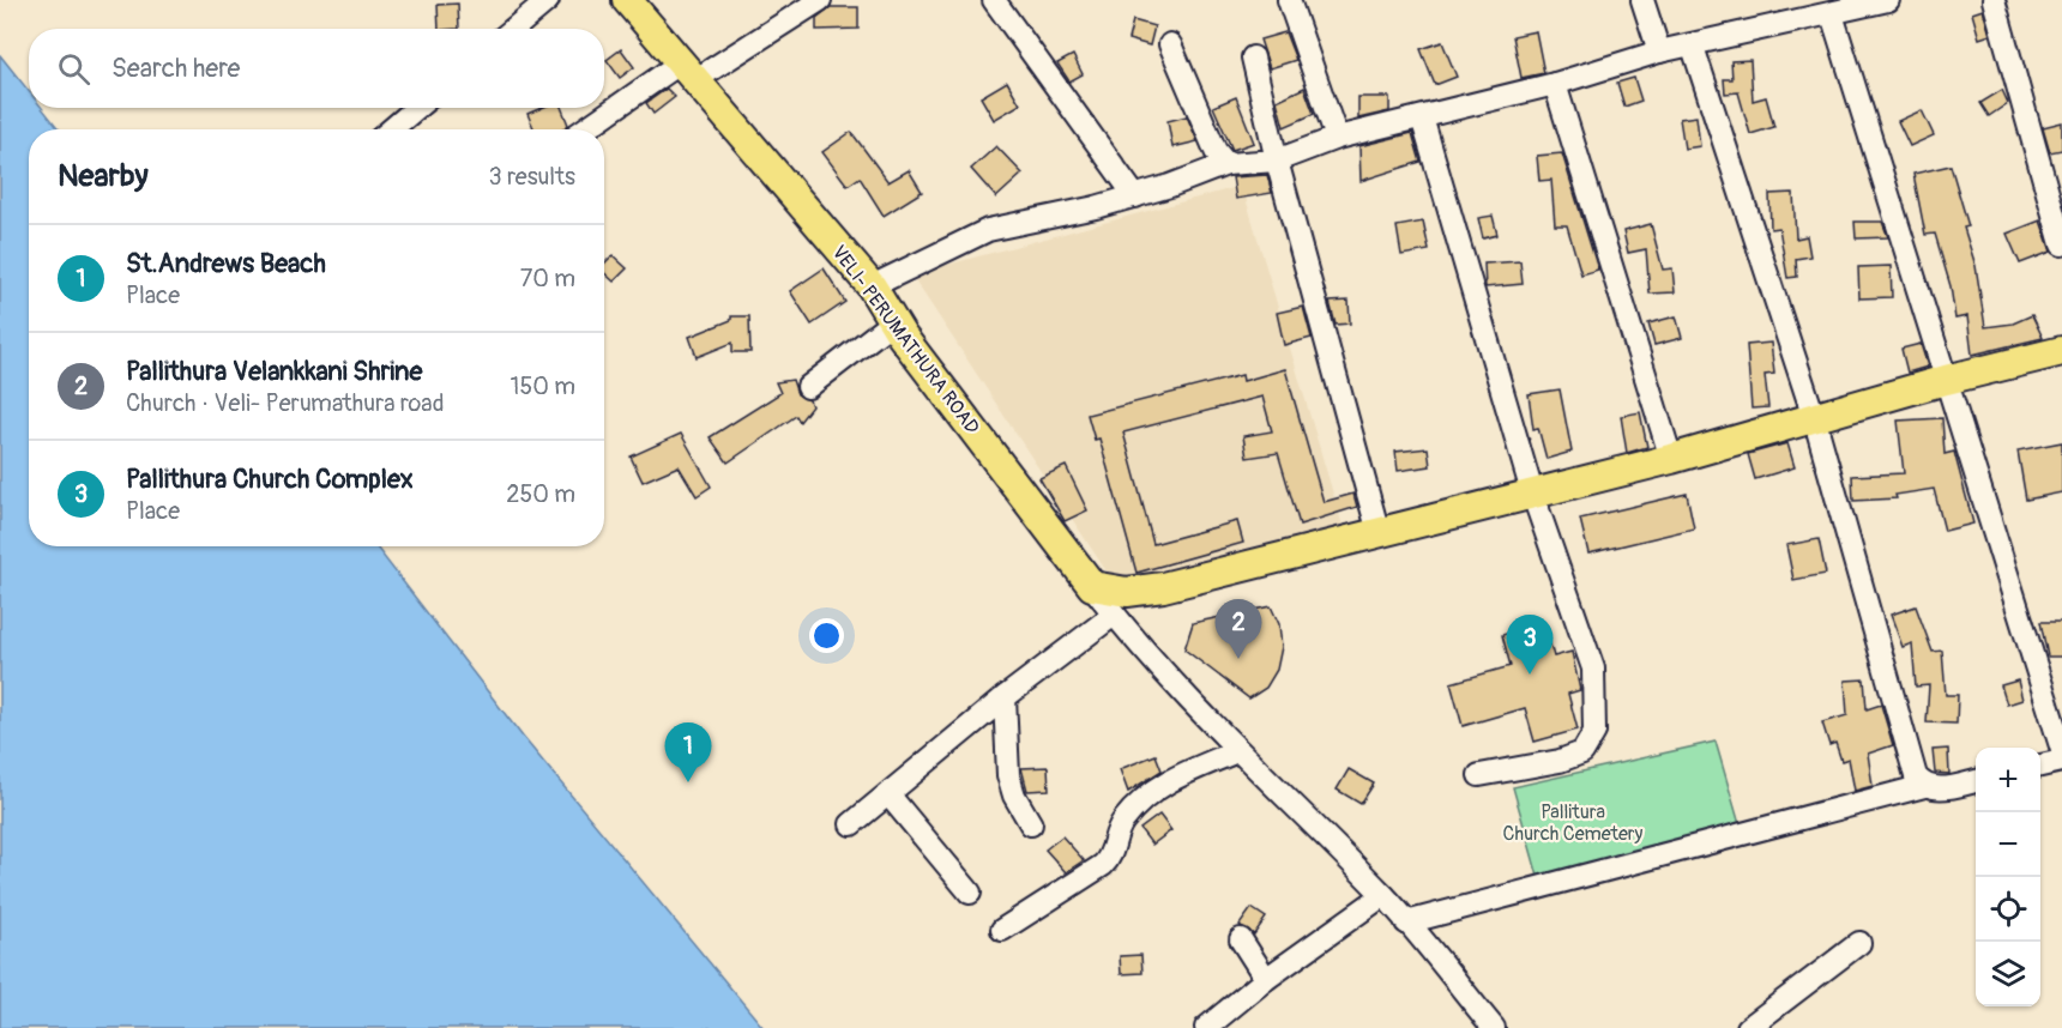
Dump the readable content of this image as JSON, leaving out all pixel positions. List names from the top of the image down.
{
  "streets": {
    "main road": ["VELI- PERUMATHURA ROAD"]
  },
  "parks": ["Pallitura Church Cemetery"],
  "page": {
    "search": "Search here",
    "heading": ["Nearby", "3 results"],
    "list": [
      {
        "mark": "1",
        "name": "St.Andrews Beach",
        "note": "Place",
        "value": "70 m"
      },
      {
        "mark": "2",
        "name": "Pallithura Velankkani Shrine",
        "note": "Church · Veli- Perumathura road",
        "value": "150 m"
      },
      {
        "mark": "3",
        "name": "Pallithura Church Complex",
        "note": "Place",
        "value": "250 m"
      }
    ],
    "pins": ["2", "3", "1"],
    "map_buttons": ["+", "−"]
  }
}
